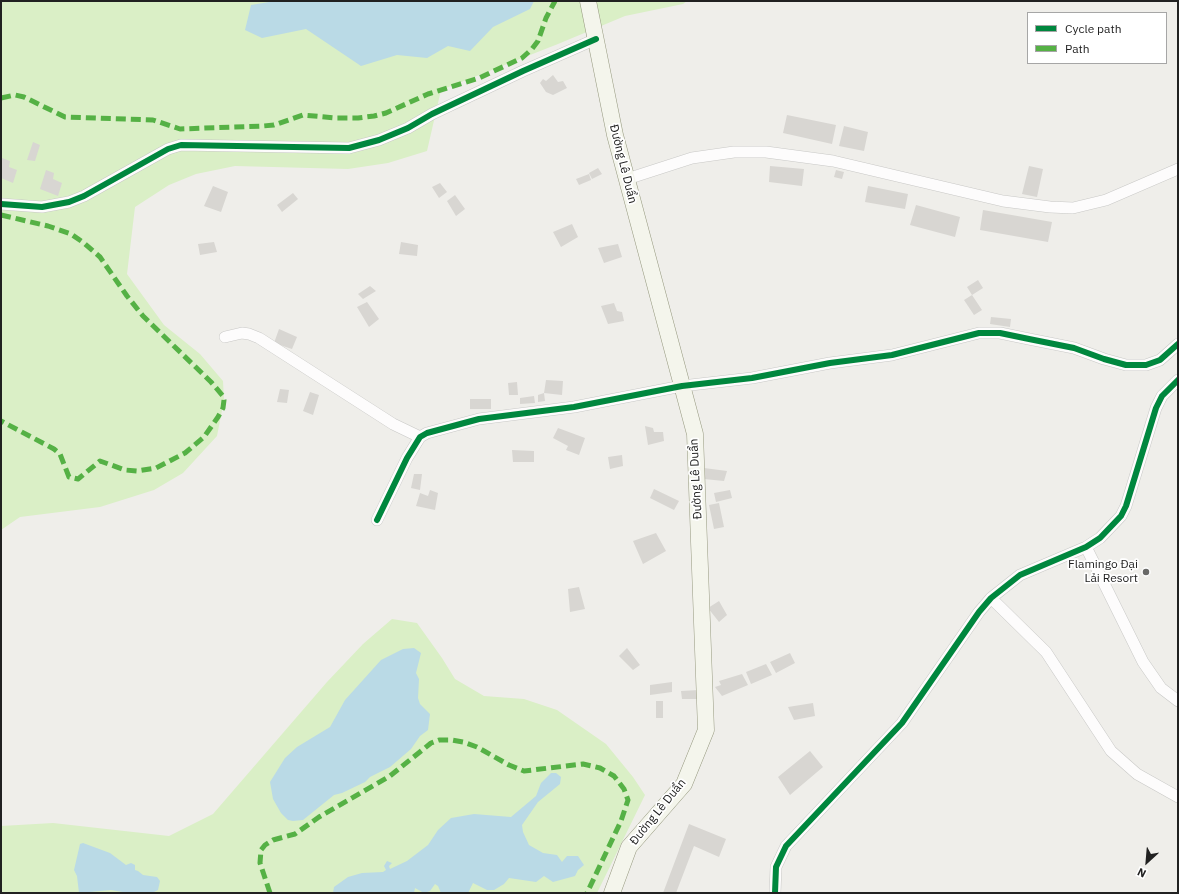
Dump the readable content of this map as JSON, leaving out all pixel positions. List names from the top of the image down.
{
  "streets": {
    "main road": ["Đường Lê Duẩn"]
  },
  "places": ["Flamingo Đại Lải Resort"],
  "legend": ["Cycle path", "Path"],
  "north": "bottom left"
}
